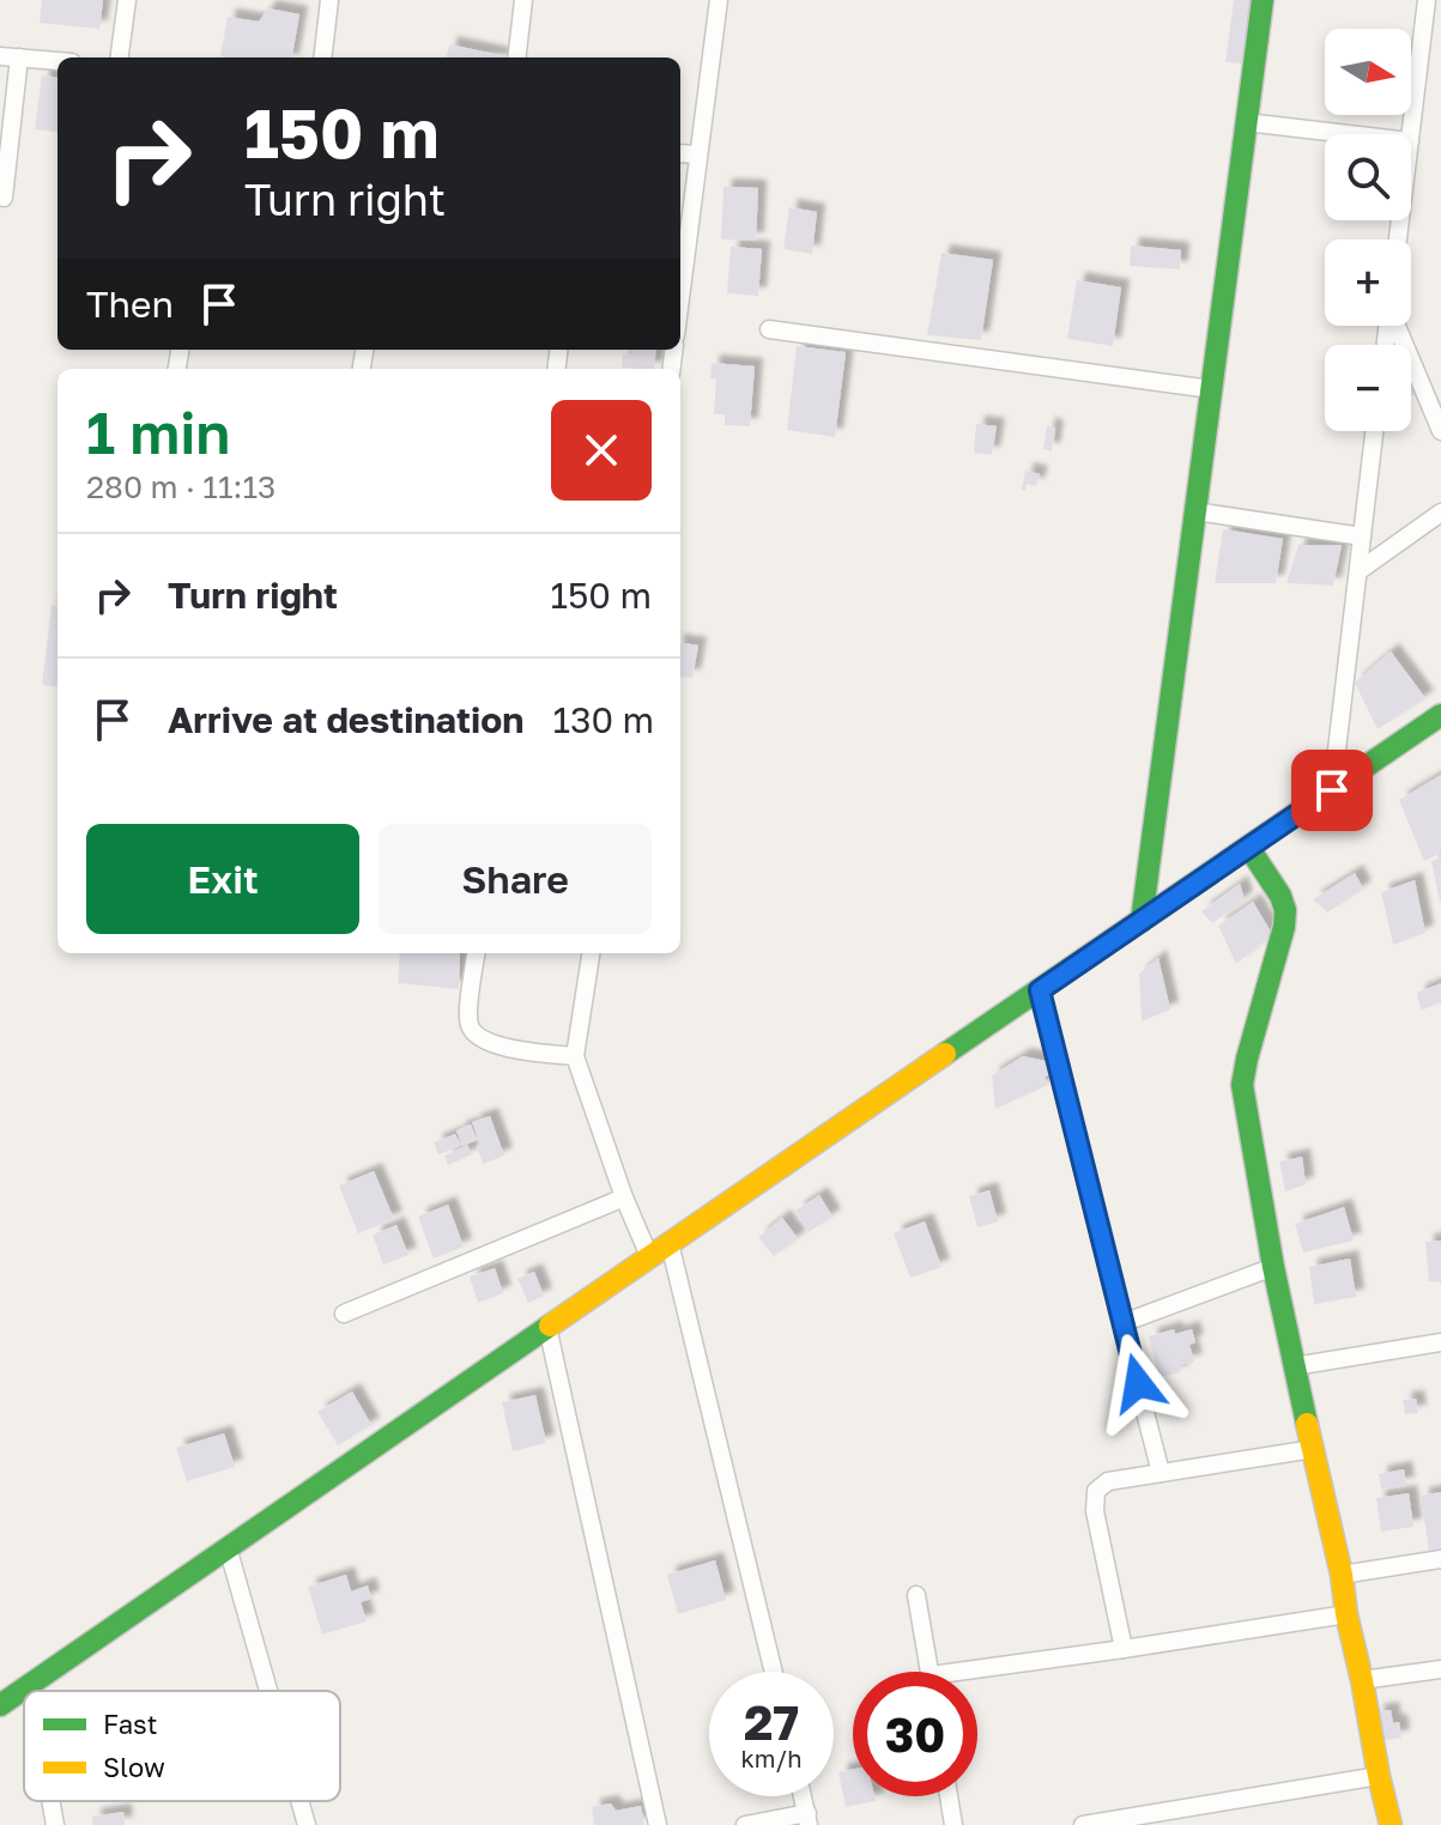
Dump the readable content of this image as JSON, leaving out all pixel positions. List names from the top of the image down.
{
  "legend": ["Fast", "Slow"],
  "north": "right",
  "page": {
    "map_buttons": ["+", "−"],
    "turn": ["150 m", "Turn right"],
    "then": "Then",
    "heading": ["1 min", "280 m · 11:13"],
    "list": [
      {
        "name": "Turn right",
        "value": "150 m"
      },
      {
        "name": "Arrive at destination",
        "value": "130 m"
      }
    ],
    "buttons": ["Exit", "Share"],
    "speed": "27 km/h",
    "limit": "30"
  }
}
